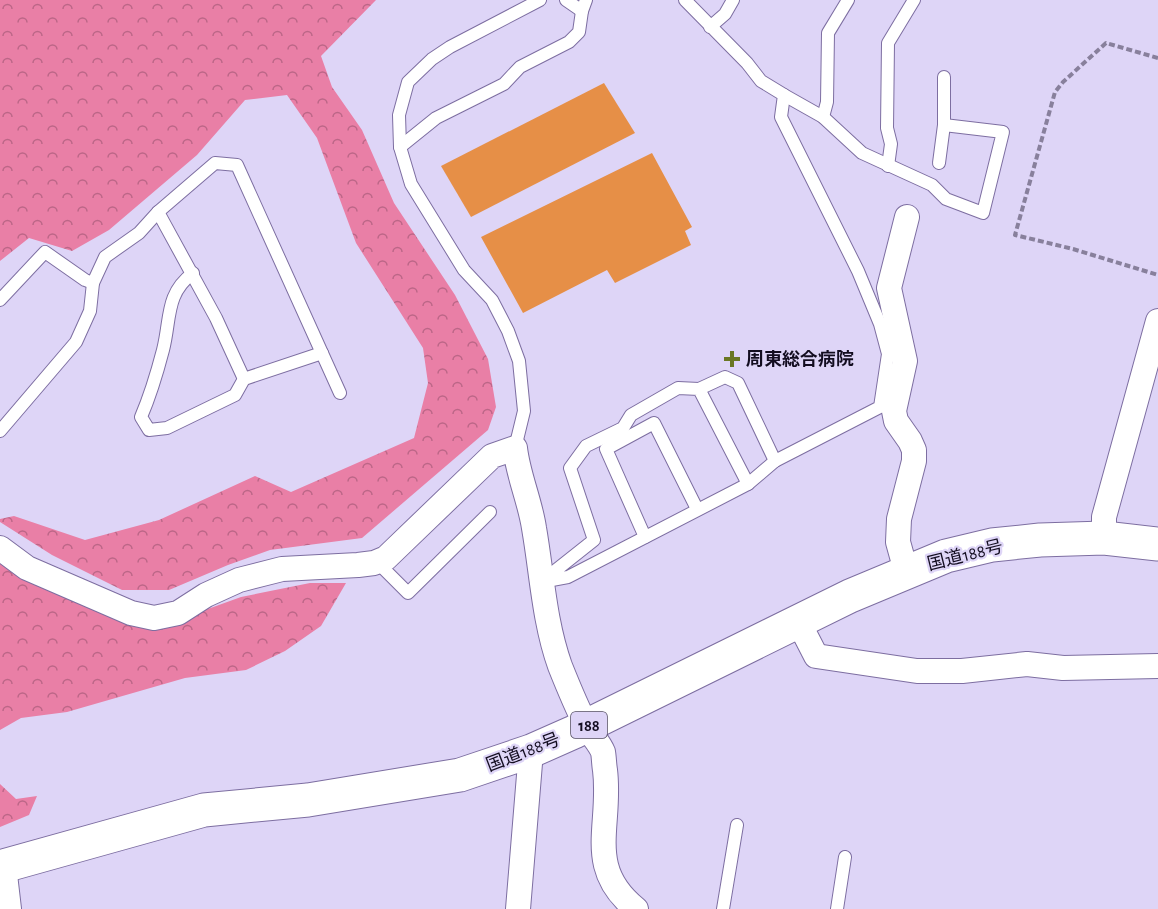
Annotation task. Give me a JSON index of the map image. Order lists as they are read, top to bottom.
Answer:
{
  "streets": {
    "highway": ["国道188号", "188"]
  },
  "places": {
    "health": ["周東総合病院"]
  }
}
